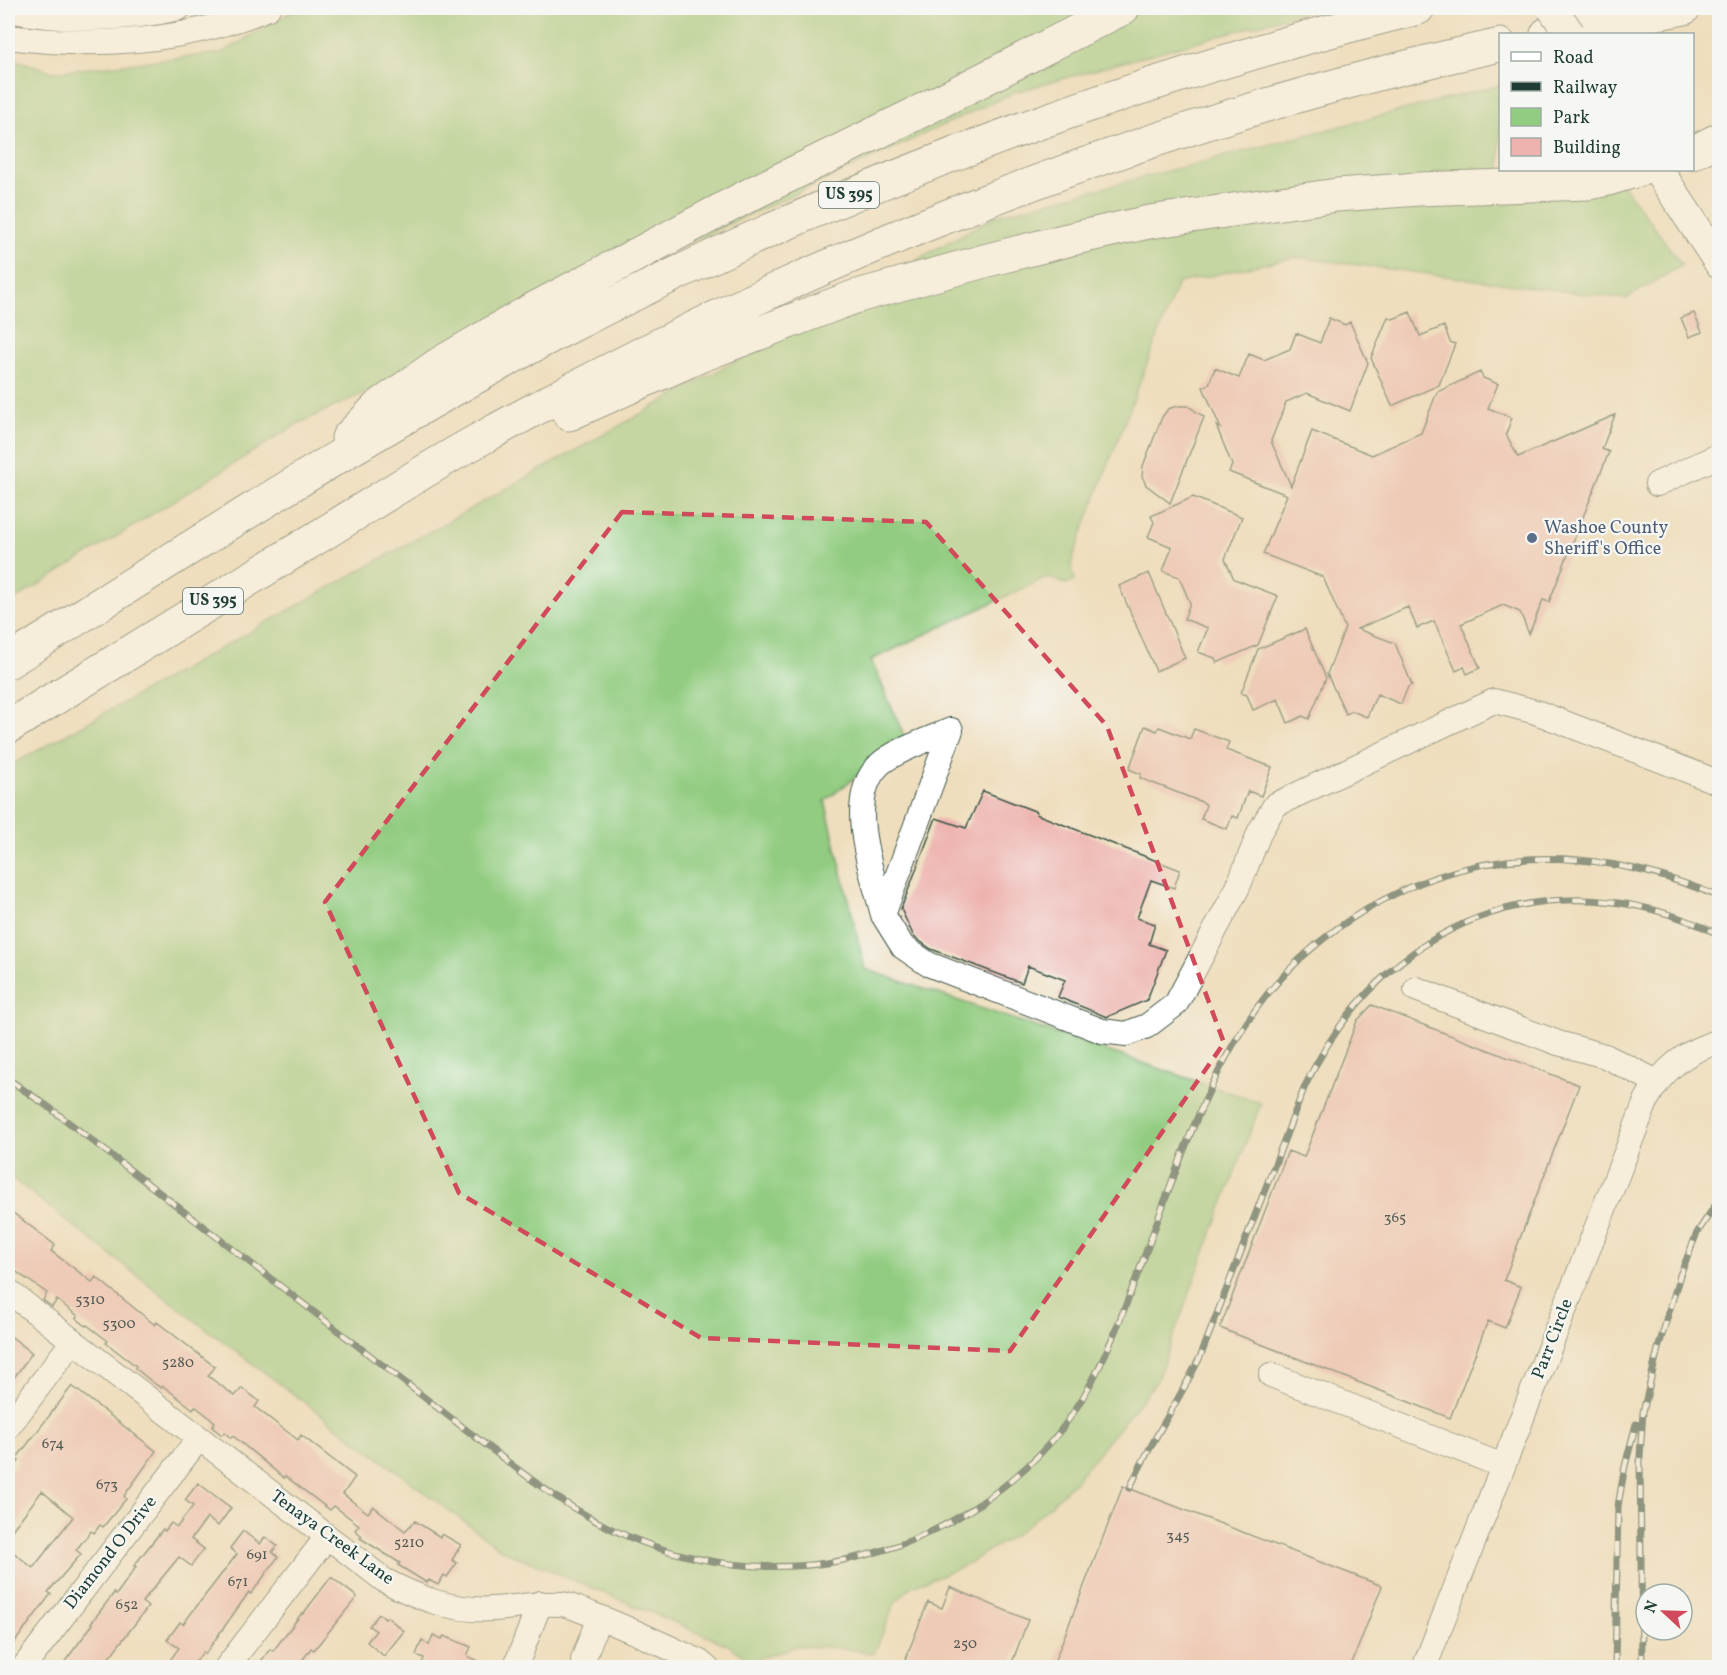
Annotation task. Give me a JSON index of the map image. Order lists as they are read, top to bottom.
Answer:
{
  "streets": {
    "highway": ["US 395"],
    "street": ["Parr Circle", "Tenaya Creek Lane", "Diamond O Drive"]
  },
  "crossings": [
    ["Tenaya Creek Lane", "Diamond O Drive"]
  ],
  "places": ["Washoe County Sheriff's Office"],
  "house_numbers": [
    "365",
    "5310",
    "5300",
    "5280",
    "674",
    "673",
    "345",
    "5210",
    "691",
    "671",
    "652",
    "250"
  ],
  "legend": [
    "Road",
    "Railway",
    "Park",
    "Building"
  ],
  "north": "left"
}
